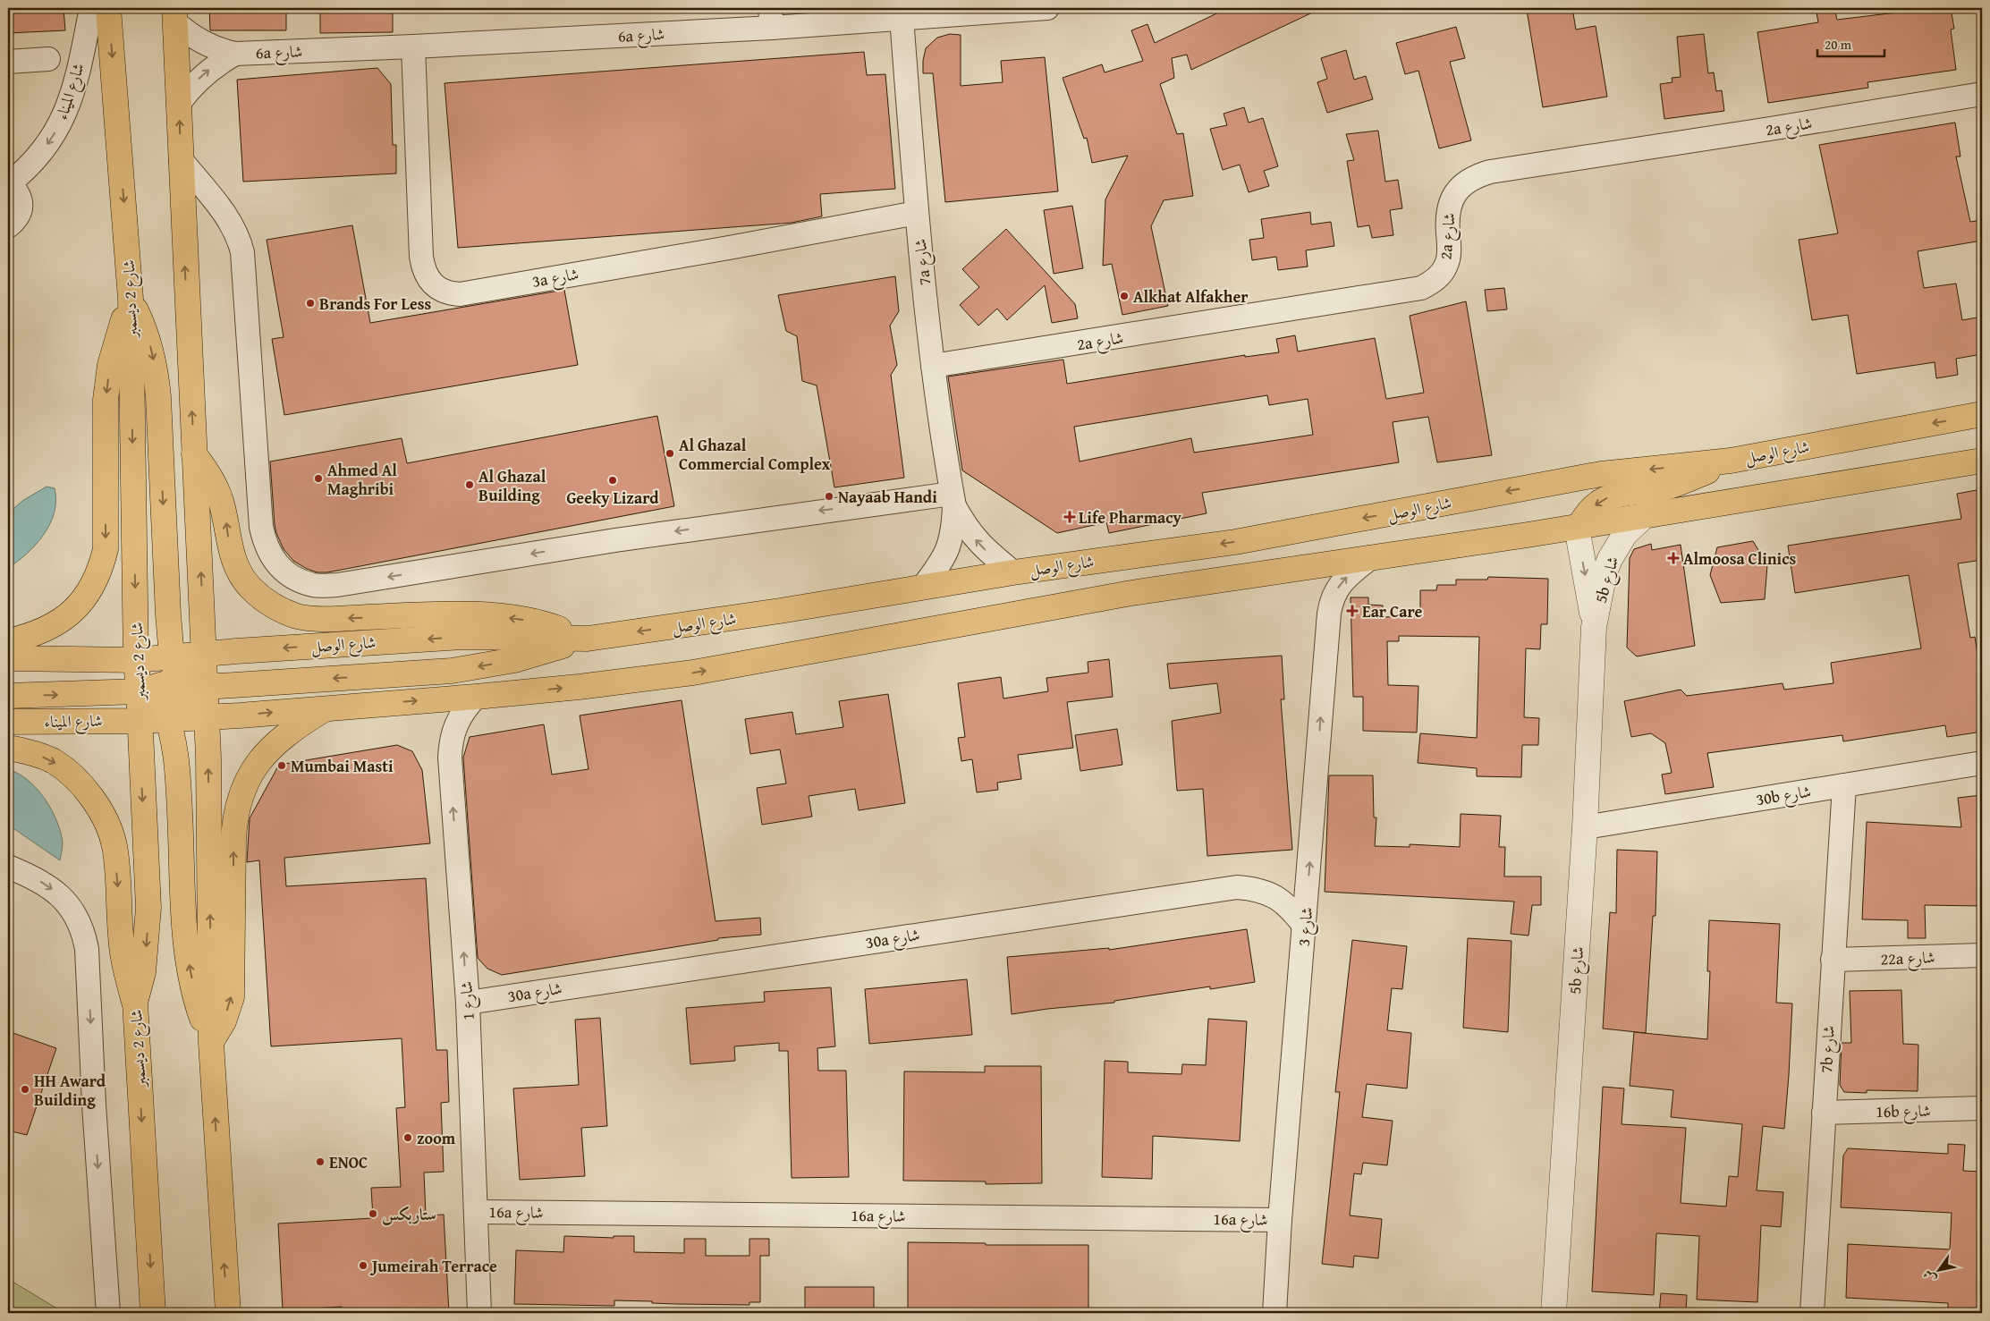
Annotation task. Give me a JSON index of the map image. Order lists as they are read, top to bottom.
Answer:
{
  "streets": {
    "main road": ["شارع الميناء", "شارع 2 ديسمبر", "شارع الوصل"],
    "street": [
      "6a شارع",
      "2a شارع",
      "7a شارع",
      "3a شارع",
      "5b شارع",
      "30b شارع",
      "شارع 3",
      "30a شارع",
      "22a شارع",
      "شارع 1",
      "7b شارع",
      "16b شارع",
      "16a شارع"
    ]
  },
  "crossings": [
    ["6a شارع", "7a شارع"],
    ["6a شارع", "3a شارع"],
    ["شارع الميناء", "شارع 2 ديسمبر"],
    ["2a شارع", "7a شارع"],
    ["7a شارع", "3a شارع"],
    ["7a شارع", "شارع الوصل"],
    ["شارع 2 ديسمبر", "شارع الوصل"],
    ["5b شارع", "30b شارع"],
    ["30b شارع", "7b شارع"],
    ["شارع 3", "30a شارع"],
    ["شارع 3", "16a شارع"],
    ["30a شارع", "شارع 1"],
    ["22a شارع", "7b شارع"],
    ["شارع 1", "16a شارع"],
    ["7b شارع", "16b شارع"]
  ],
  "one_way": ["شارع الميناء", "شارع 3", "شارع 1"],
  "places": {
    "other": [
      "Alkhat Alfakher",
      "Brands For Less",
      "Al Ghazal Commercial Complex",
      "Ahmed Al Maghribi",
      "Geeky Lizard",
      "Al Ghazal Building",
      "Nayaab Handi",
      "Mumbai Masti",
      "HH Award Building",
      "zoom",
      "ENOC",
      "ستاربكس",
      "Jumeirah Terrace"
    ],
    "health": ["Life Pharmacy", "Almoosa Clinics", "Ear Care"]
  },
  "scale_bar": "20 m",
  "north": "bottom left"
}
